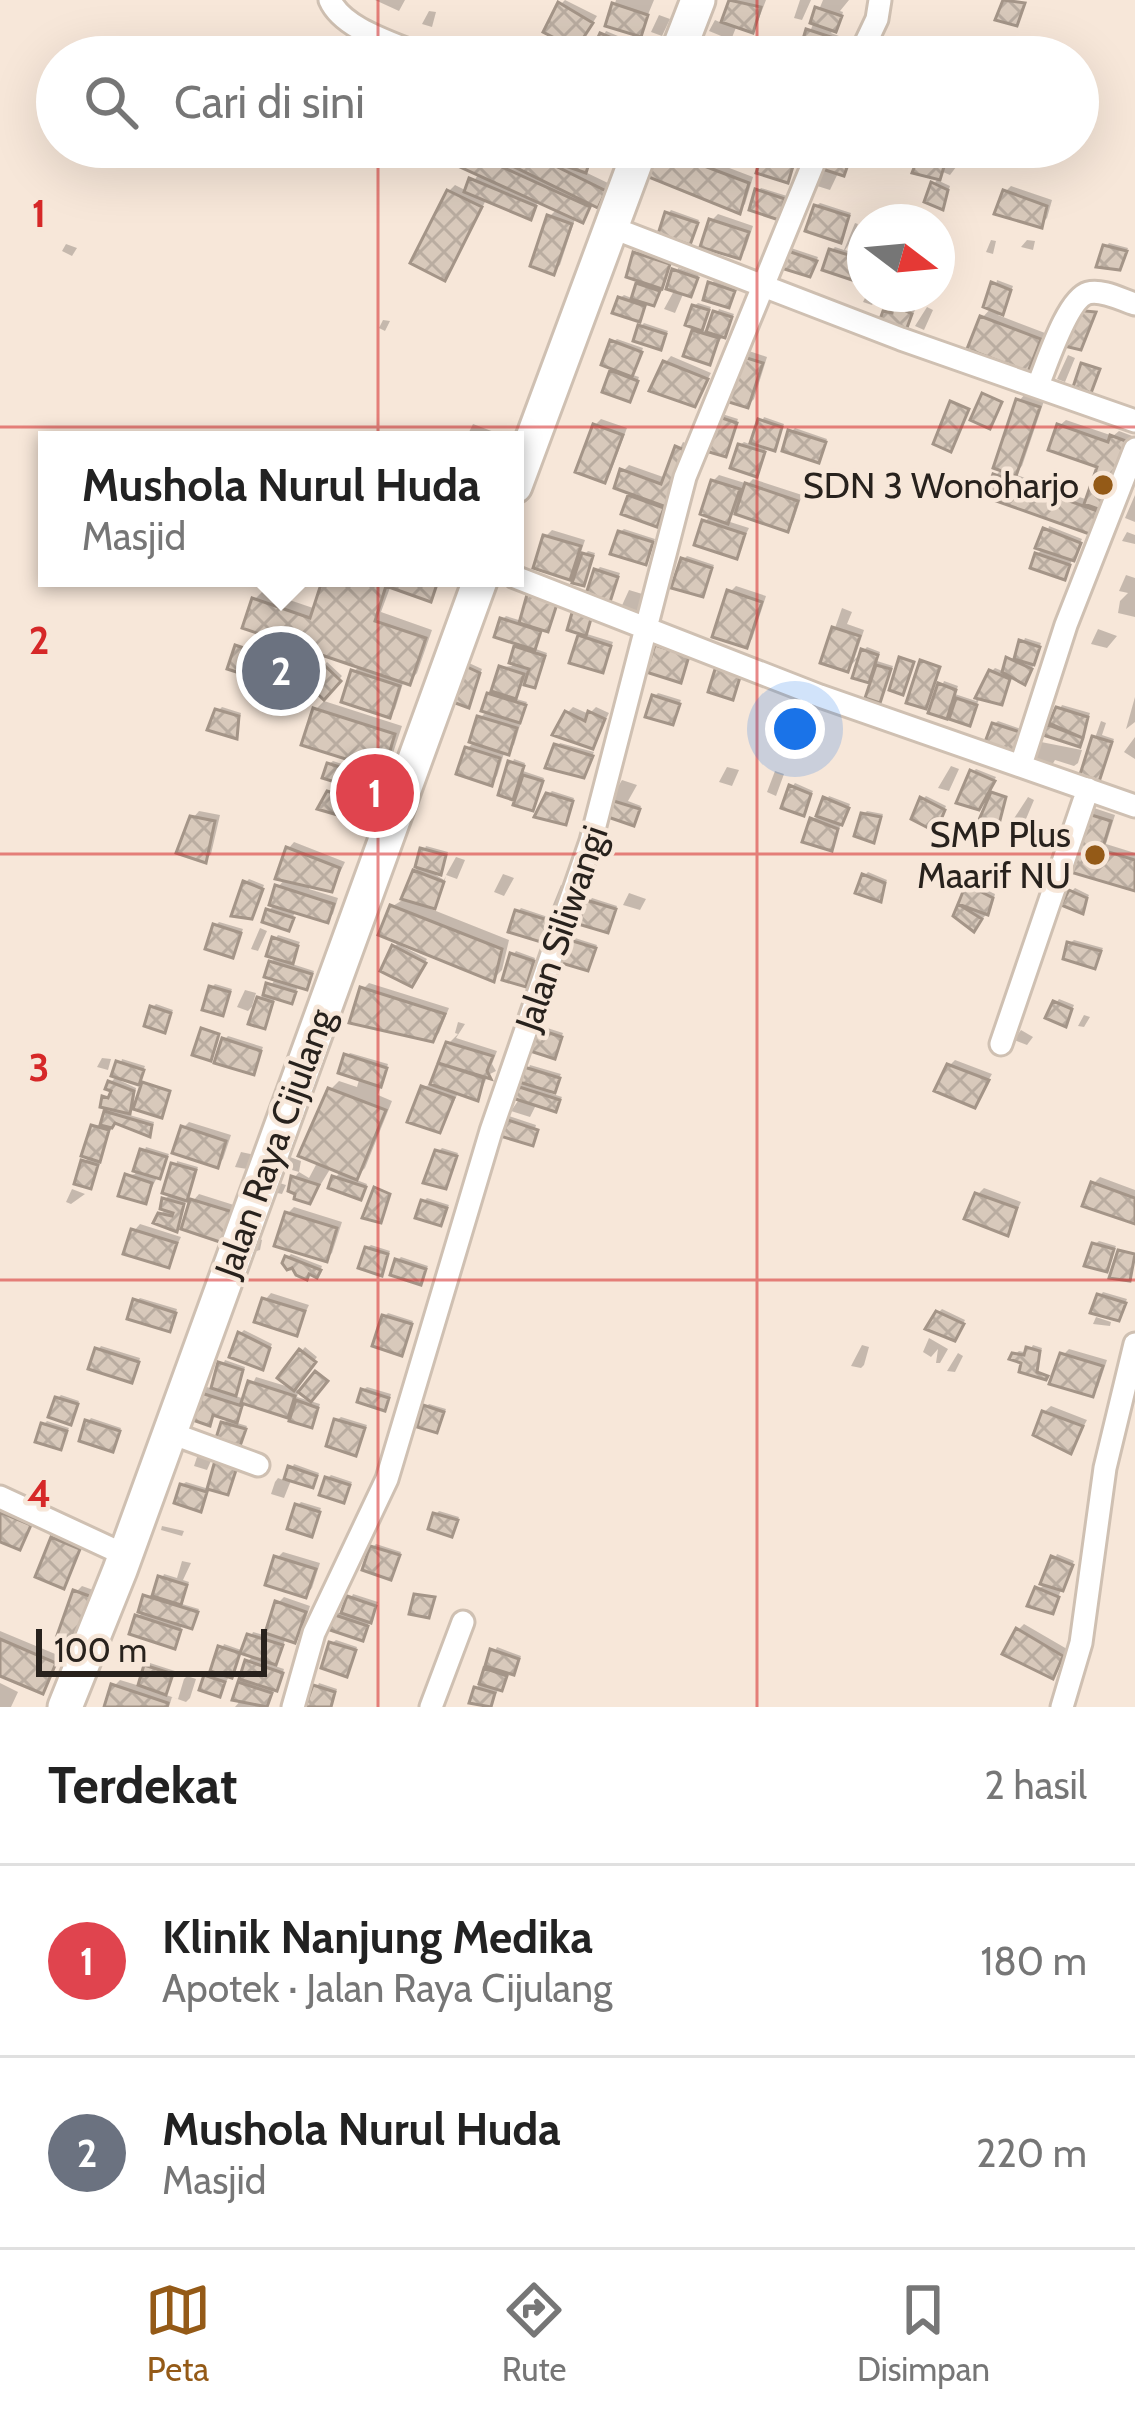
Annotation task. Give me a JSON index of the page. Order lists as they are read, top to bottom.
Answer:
{
  "streets": {
    "highway": ["Jalan Raya Cijulang"],
    "street": ["Jalan Siliwangi"]
  },
  "places": ["SDN 3 Wonoharjo", "SMP Plus Maarif NU"],
  "scale_bar": "100 m",
  "north": "right",
  "page": {
    "search": "Cari di sini",
    "popup": ["Mushola Nurul Huda", "Masjid"],
    "pins": ["2", "1"],
    "scale": "100 m",
    "heading": ["Terdekat", "2 hasil"],
    "list": [
      {
        "mark": "1",
        "name": "Klinik Nanjung Medika",
        "note": "Apotek · Jalan Raya Cijulang",
        "value": "180 m"
      },
      {
        "mark": "2",
        "name": "Mushola Nurul Huda",
        "note": "Masjid",
        "value": "220 m"
      }
    ],
    "nav": ["Peta", "Rute", "Disimpan"]
  },
  "grid": {
    "rows": [
      "1",
      "2",
      "3",
      "4"
    ]
  }
}
